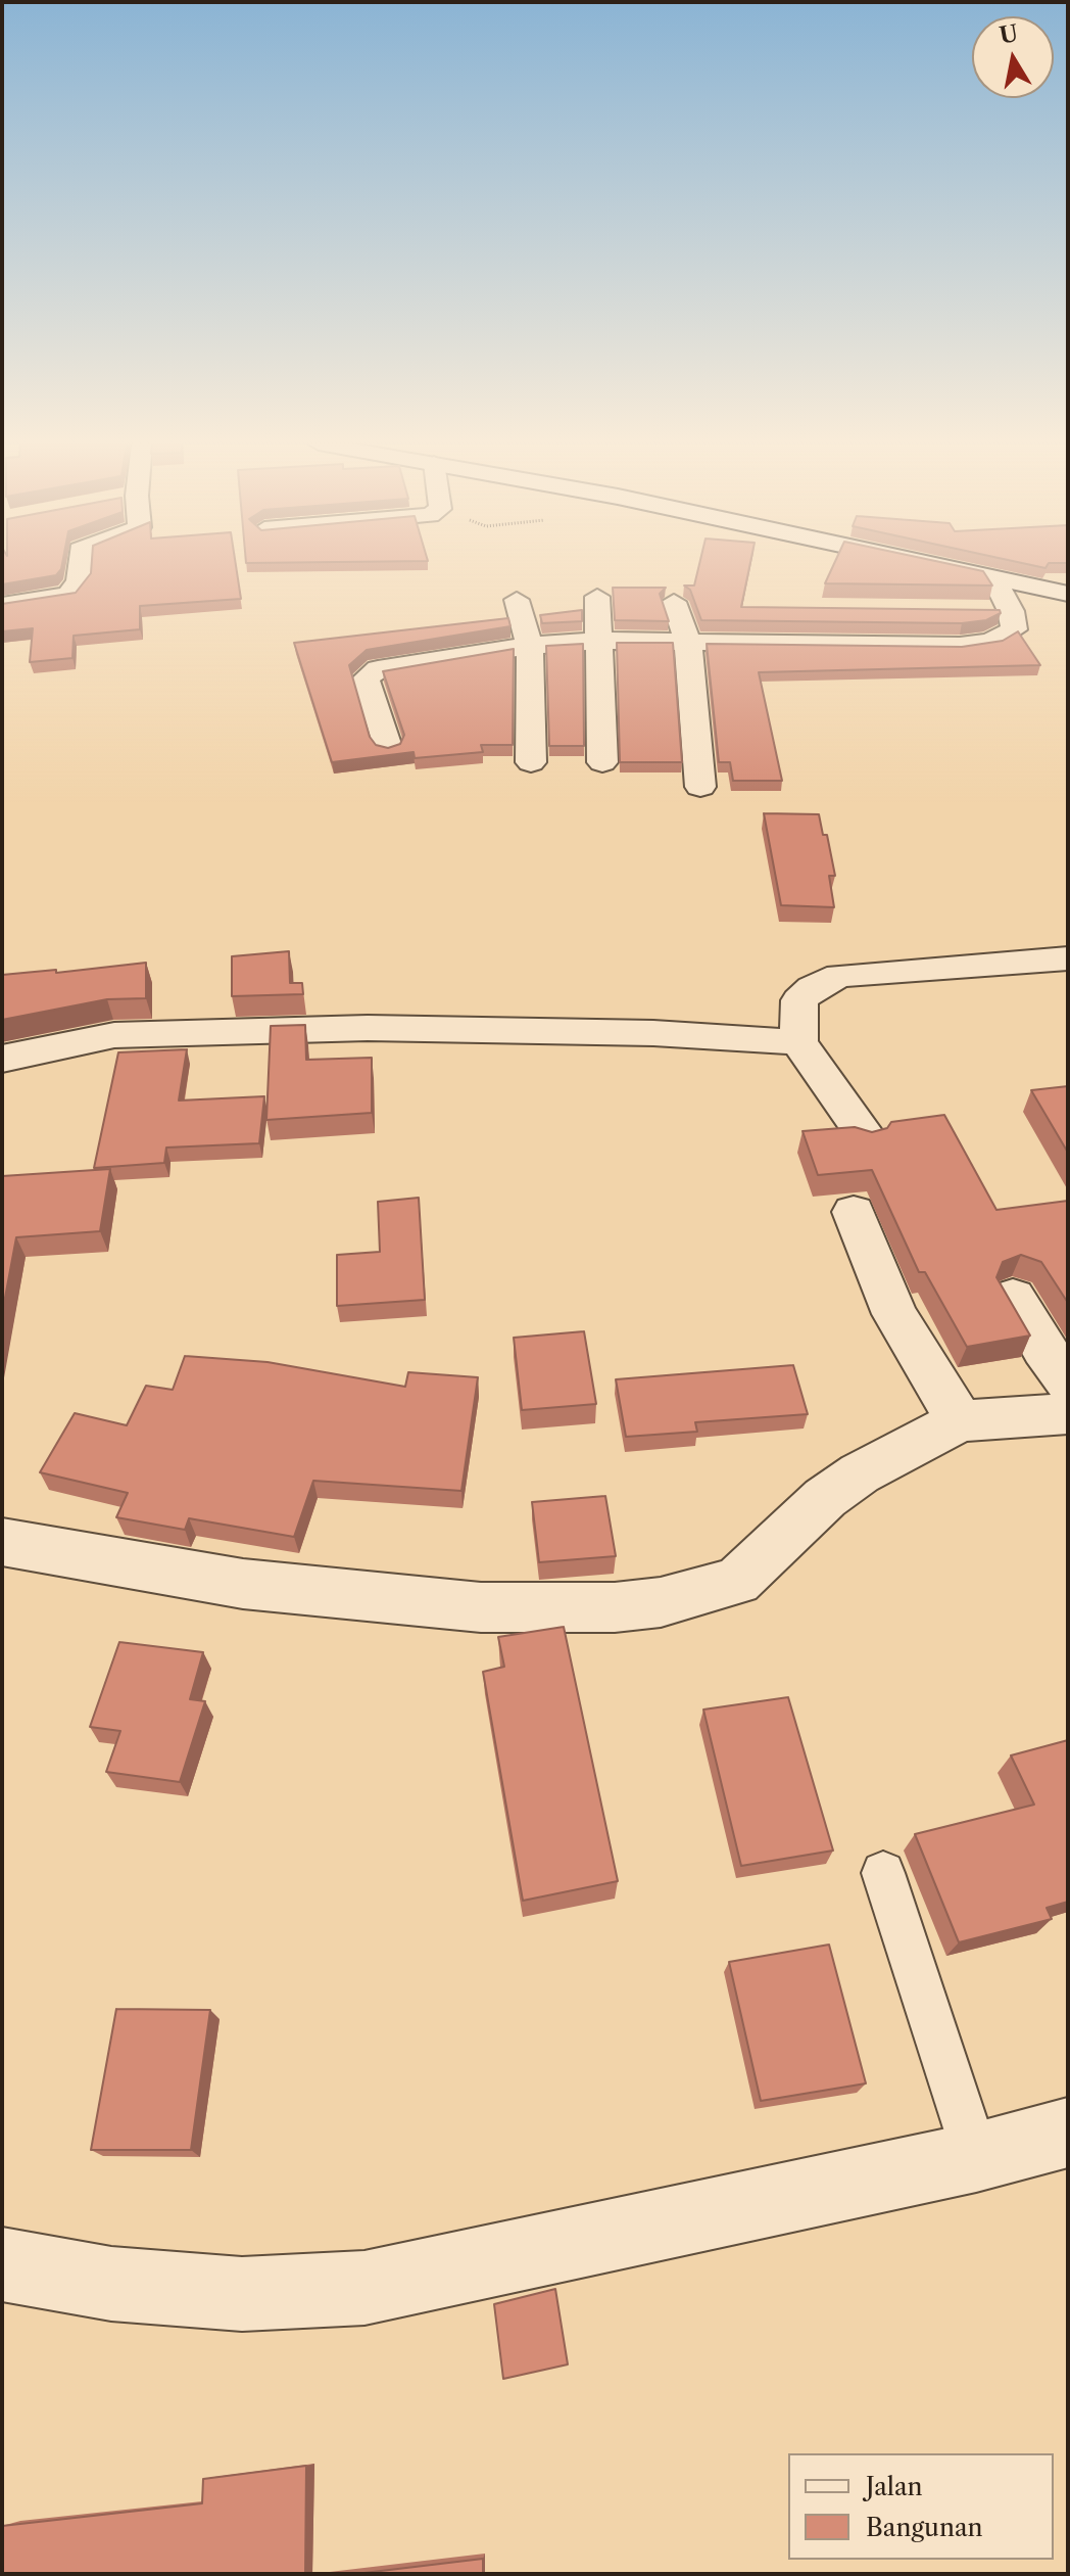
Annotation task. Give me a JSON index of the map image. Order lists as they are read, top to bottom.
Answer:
{
  "legend": ["Jalan", "Bangunan"],
  "north": "top"
}
